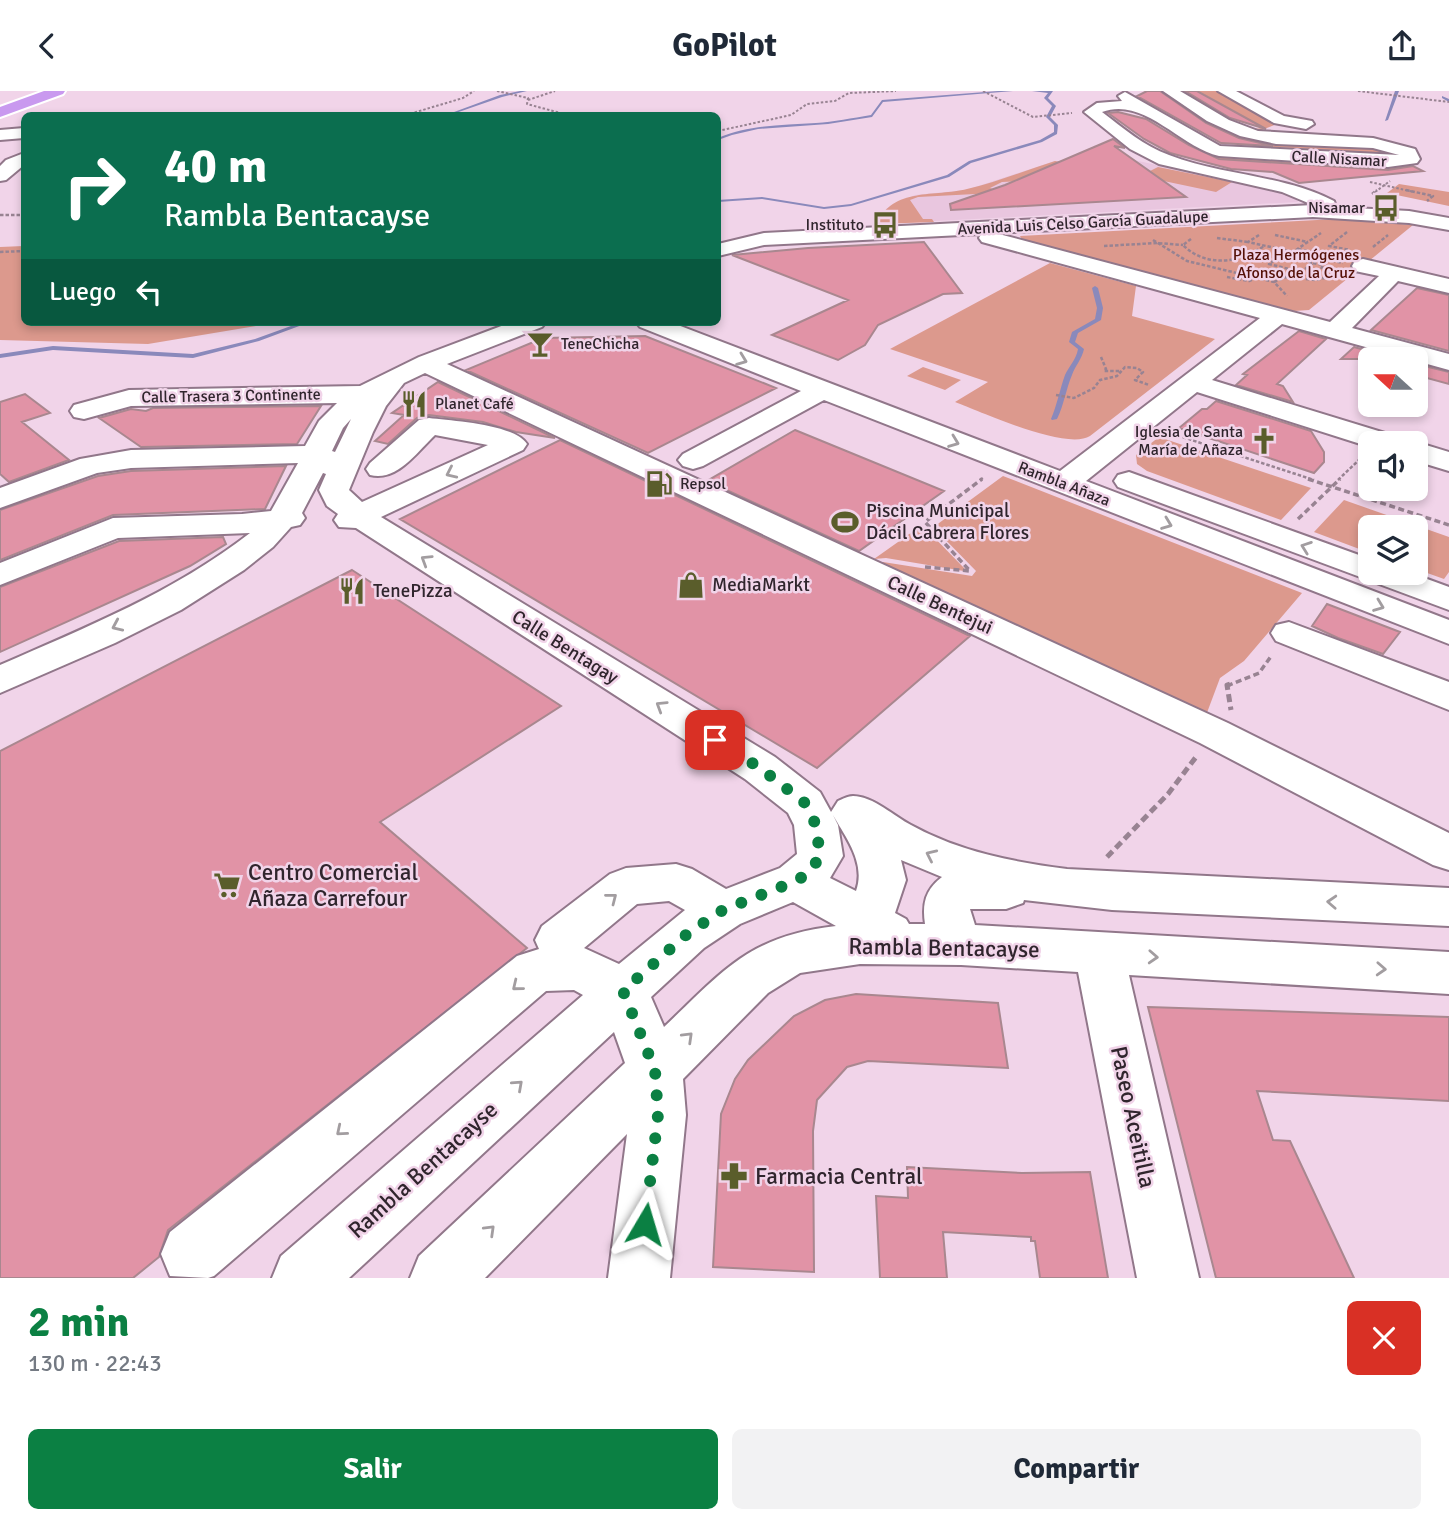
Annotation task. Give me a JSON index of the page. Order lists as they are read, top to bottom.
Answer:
{
  "streets": {
    "street": [
      "Calle Nisamar",
      "Avenida Luis Celso García Guadalupe",
      "Calle Trasera 3 Continente",
      "Rambla Añaza",
      "Calle Bentejui",
      "Calle Bentagay",
      "Rambla Bentacayse",
      "Paseo Aceitilla"
    ]
  },
  "crossings": [
    ["Calle Nisamar", "Avenida Luis Celso García Guadalupe"],
    ["Calle Bentagay", "Rambla Bentacayse"],
    ["Rambla Bentacayse", "Paseo Aceitilla"]
  ],
  "one_way": ["Calle Bentagay"],
  "parks": ["Plaza Hermógenes Afonso de la Cruz"],
  "places": {
    "bus stop": ["Nisamar", "Instituto"],
    "bar": ["TeneChicha"],
    "restaurant": ["Planet Café", "TenePizza"],
    "church": ["Iglesia de Santa María de Añaza"],
    "fuel station": ["Repsol"],
    "sports": ["Piscina Municipal Dácil Cabrera Flores"],
    "shop": ["MediaMarkt"],
    "supermarket": ["Centro Comercial Añaza Carrefour"],
    "pharmacy": ["Farmacia Central"]
  },
  "north": "left",
  "page": {
    "header": "GoPilot",
    "turn": ["40 m", "Rambla Bentacayse"],
    "then": "Luego",
    "heading": ["2 min", "130 m · 22:43"],
    "buttons": ["Salir", "Compartir"]
  }
}
